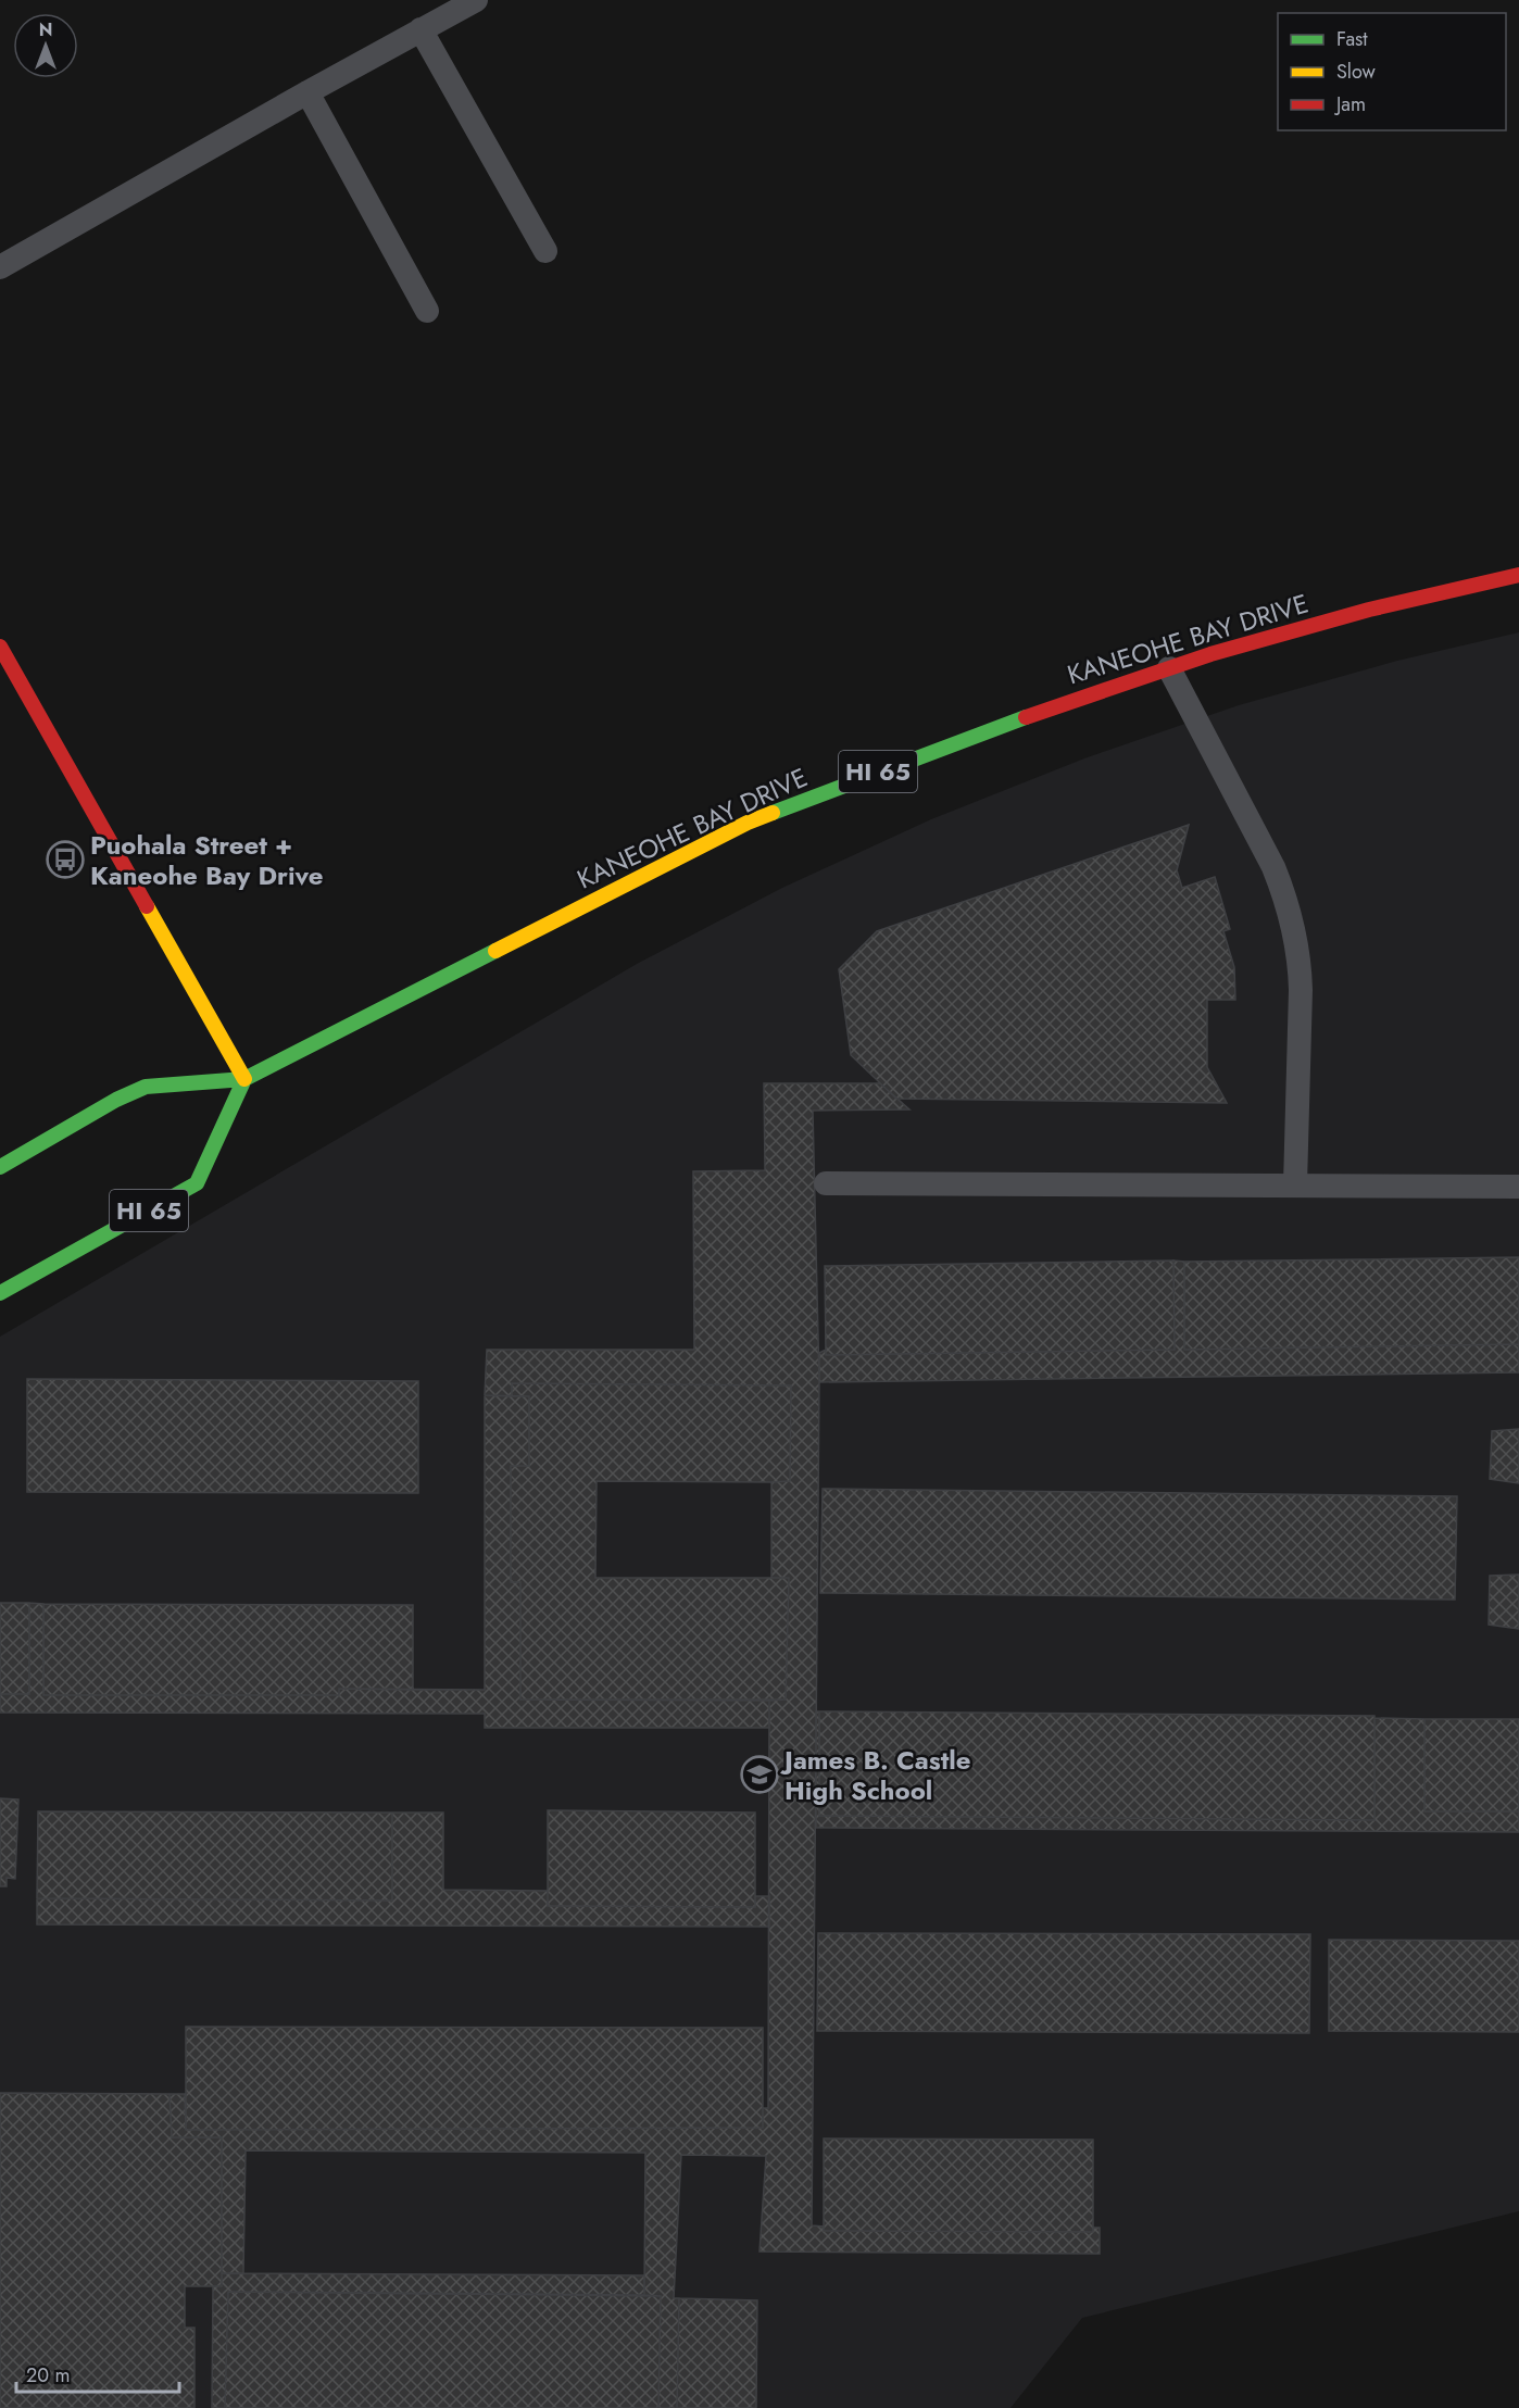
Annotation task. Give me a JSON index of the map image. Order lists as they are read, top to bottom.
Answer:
{
  "streets": {
    "main road": ["KANEOHE BAY DRIVE", "HI 65"]
  },
  "crossings": [
    ["KANEOHE BAY DRIVE", "HI 65"]
  ],
  "places": {
    "bus stop": ["Puohala Street + Kaneohe Bay Drive"],
    "school or university": ["James B. Castle High School"]
  },
  "legend": ["Fast", "Slow", "Jam"],
  "scale_bar": "20 m",
  "north": "top"
}
